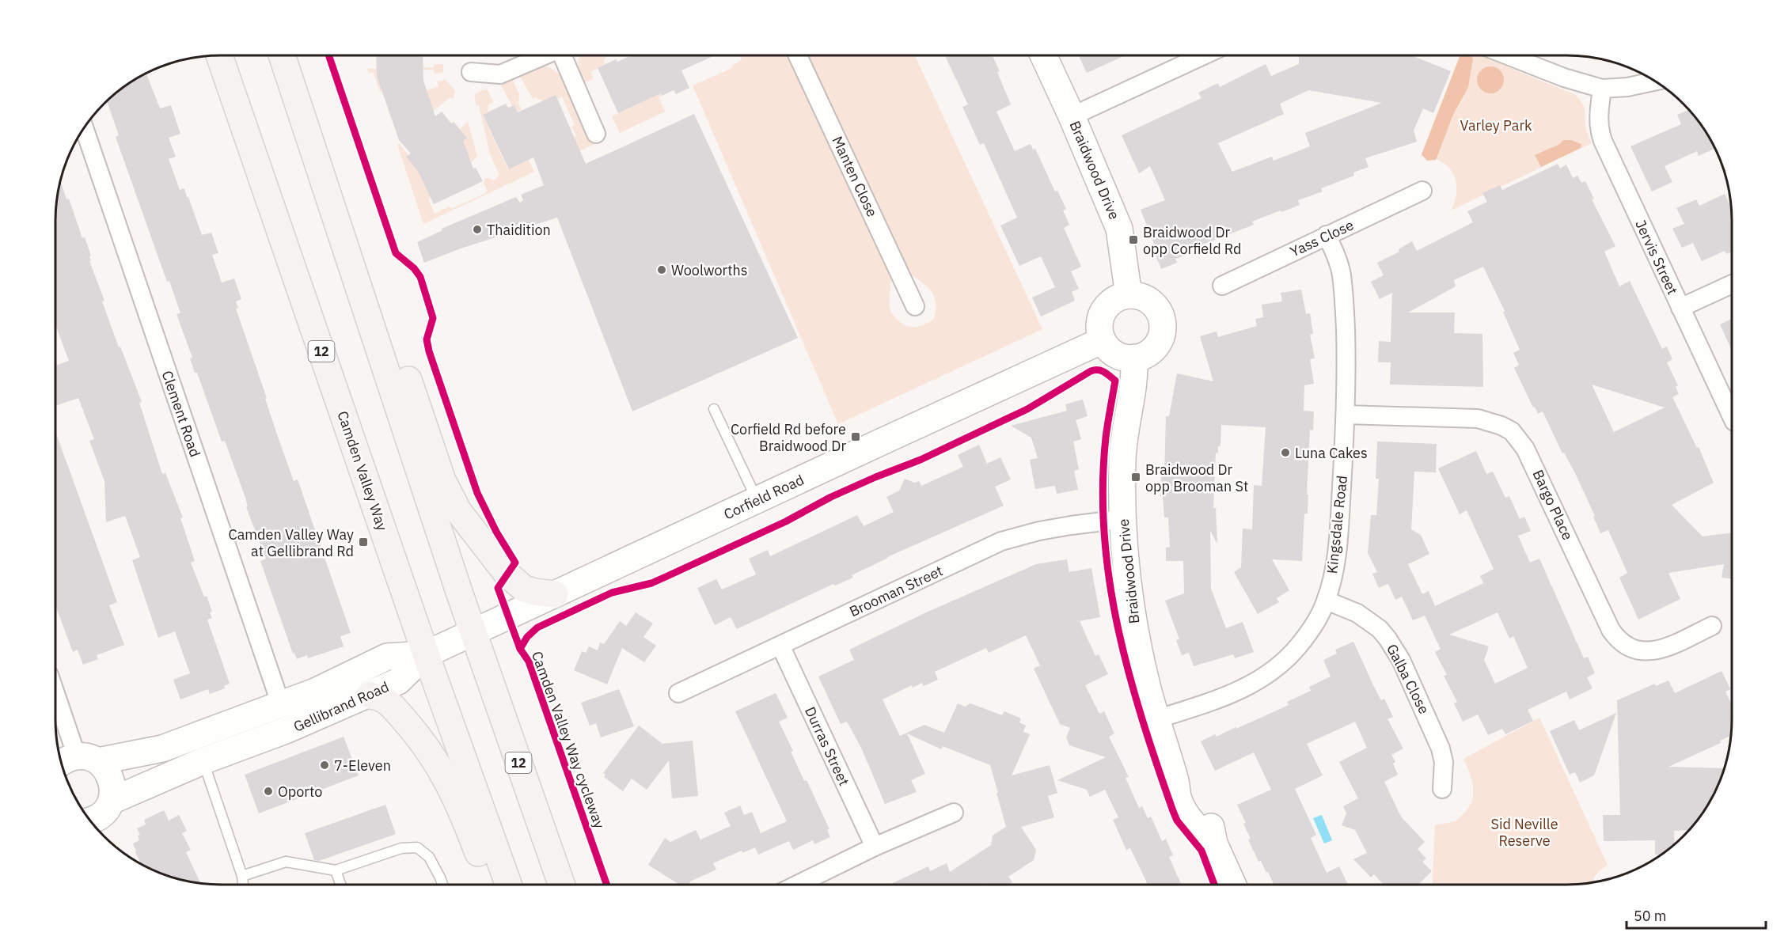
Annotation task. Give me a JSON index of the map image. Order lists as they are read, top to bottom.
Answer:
{
  "streets": {
    "main road": ["12", "Camden Valley Way"],
    "street": [
      "Braidwood Drive",
      "Manten Close",
      "Yass Close",
      "Jervis Street",
      "Clement Road",
      "Corfield Road",
      "Bargo Place",
      "Kingsdale Road",
      "Brooman Street",
      "Galba Close",
      "Gellibrand Road",
      "Durras Street"
    ],
    "cycle path": ["Camden Valley Way cycleway"]
  },
  "crossings": [
    ["Braidwood Drive", "Corfield Road"],
    ["Braidwood Drive", "Kingsdale Road"],
    ["Braidwood Drive", "Brooman Street"],
    ["Yass Close", "Kingsdale Road"],
    ["12", "Corfield Road"],
    ["Clement Road", "Gellibrand Road"],
    ["Camden Valley Way", "Corfield Road"],
    ["Camden Valley Way", "Gellibrand Road"],
    ["Corfield Road", "Gellibrand Road"],
    ["Bargo Place", "Kingsdale Road"],
    ["Kingsdale Road", "Galba Close"],
    ["Brooman Street", "Durras Street"]
  ],
  "parks": ["Varley Park", "Sid Neville Reserve"],
  "places": {
    "other": [
      "Thaidition",
      "Woolworths",
      "Luna Cakes",
      "7-Eleven",
      "Oporto"
    ],
    "transit": [
      "Braidwood Dr opp Corfield Rd",
      "Corfield Rd before Braidwood Dr",
      "Braidwood Dr opp Brooman St",
      "Camden Valley Way at Gellibrand Rd"
    ]
  },
  "scale_bar": "50 m"
}
